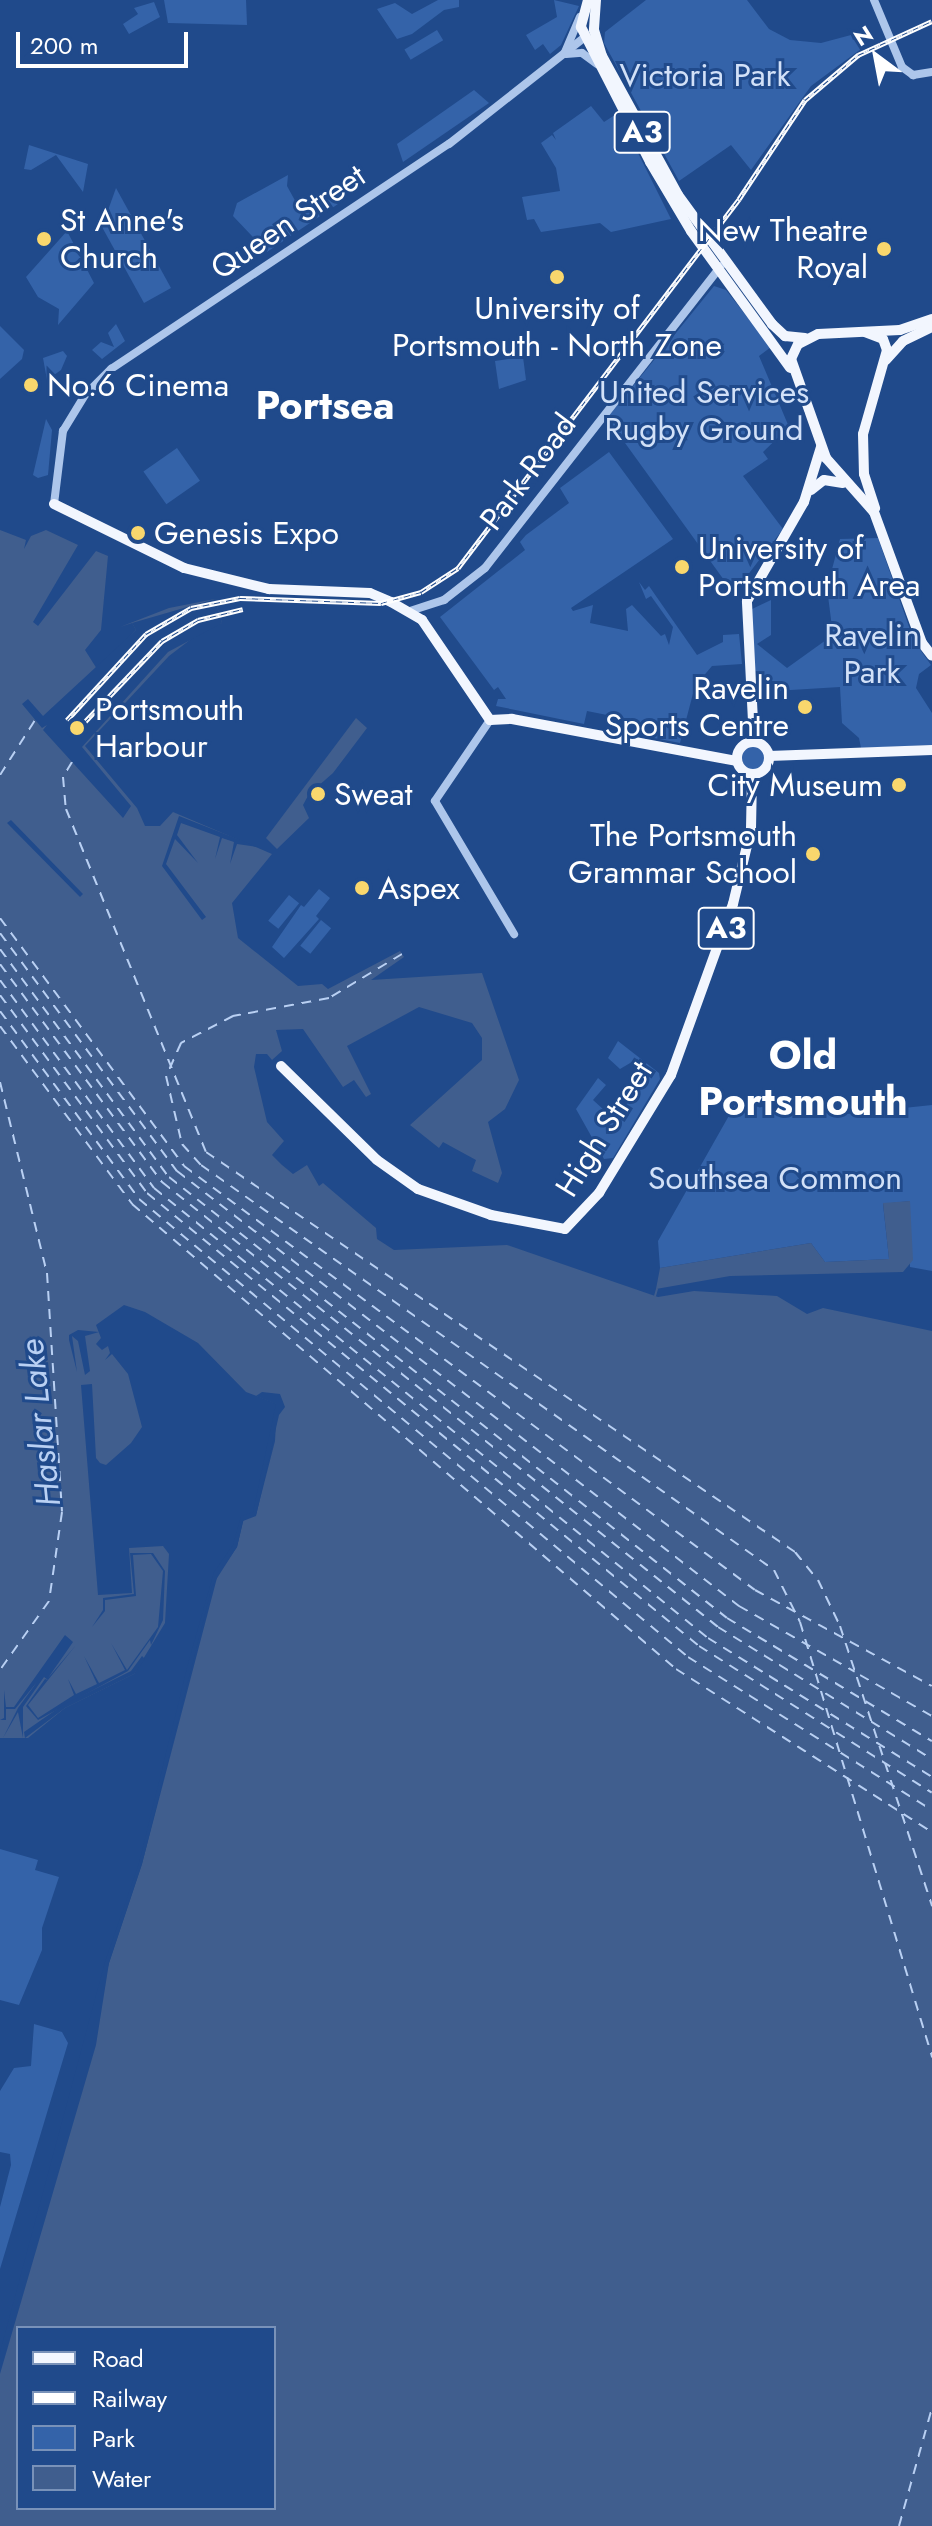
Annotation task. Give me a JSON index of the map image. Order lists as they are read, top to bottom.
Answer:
{
  "streets": {
    "main road": ["A3", "High Street"],
    "street": ["Queen Street", "Park Road"]
  },
  "crossings": [
    ["A3", "Queen Street"],
    ["A3", "Park Road"]
  ],
  "districts": ["Portsea", "Old Portsmouth"],
  "water": ["Haslar Lake"],
  "parks": [
    "Victoria Park",
    "United Services Rugby Ground",
    "Ravelin Park",
    "Southsea Common"
  ],
  "places": [
    "St Anne's Church",
    "New Theatre Royal",
    "University of Portsmouth - North Zone",
    "No.6 Cinema",
    "Genesis Expo",
    "University of Portsmouth Area",
    "Ravelin Sports Centre",
    "Portsmouth Harbour",
    "City Museum",
    "Sweat",
    "The Portsmouth Grammar School",
    "Aspex"
  ],
  "legend": [
    "Road",
    "Railway",
    "Park",
    "Water"
  ],
  "scale_bar": "200 m",
  "north": "top left"
}
